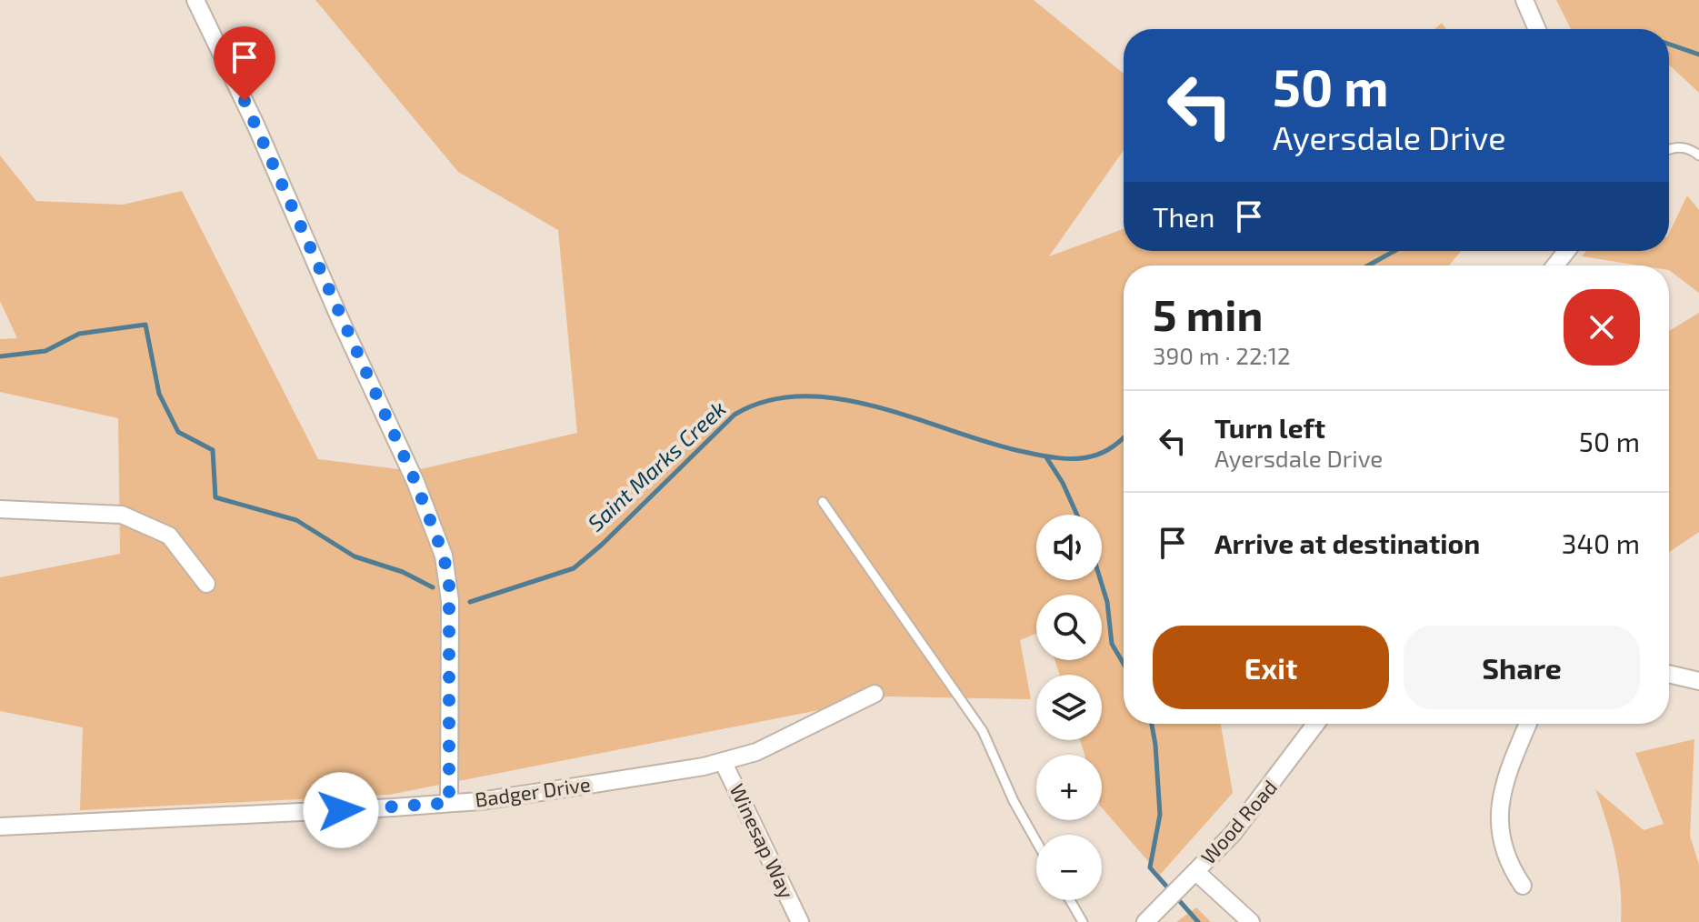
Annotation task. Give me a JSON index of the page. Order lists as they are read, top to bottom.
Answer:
{
  "streets": {
    "street": ["Badger Drive", "Wood Road", "Winesap Way"]
  },
  "crossings": [
    ["Badger Drive", "Winesap Way"]
  ],
  "water": ["Saint Marks Creek"],
  "page": {
    "turn": ["50 m", "Ayersdale Drive"],
    "then": "Then",
    "heading": ["5 min", "390 m · 22:12"],
    "list": [
      {
        "name": "Turn left",
        "note": "Ayersdale Drive",
        "value": "50 m"
      },
      {
        "name": "Arrive at destination",
        "value": "340 m"
      }
    ],
    "map_buttons": ["+", "−"],
    "buttons": ["Exit", "Share"]
  }
}
